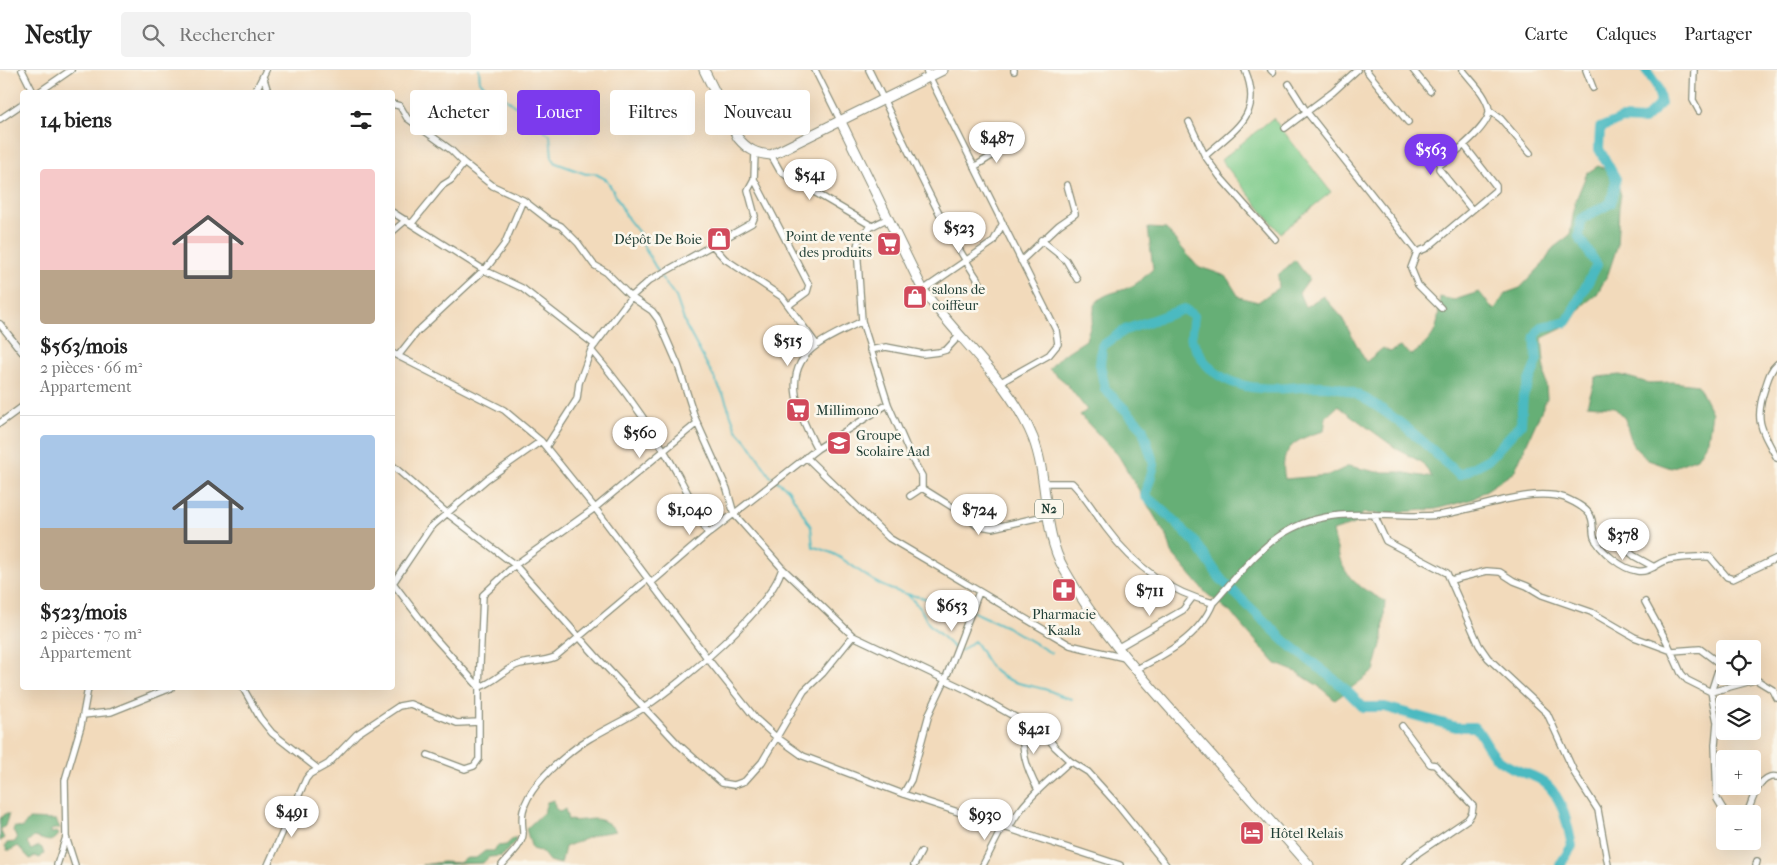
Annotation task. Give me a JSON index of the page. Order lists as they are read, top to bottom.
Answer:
{
  "streets": {
    "highway": ["N2"]
  },
  "places": {
    "shop": ["Dépôt De Boie", "salons de coiffeur"],
    "supermarket": ["Point de vente des produits", "Millimono"],
    "school or university": ["Groupe Scolaire Aad"],
    "pharmacy": ["Pharmacie Kaala"],
    "hotel": ["Hôtel Relais"]
  },
  "page": {
    "header": "Nestly",
    "search": "Rechercher",
    "nav": ["Carte", "Calques", "Partager"],
    "chip": [
      "Acheter",
      "Louer",
      "Filtres",
      "Nouveau"
    ],
    "heading": "14 biens",
    "price": [
      "$487",
      "$563",
      "$541",
      "$523",
      "$515",
      "$560",
      "$1,040",
      "$724",
      "$378",
      "$711",
      "$653",
      "$421",
      "$491",
      "$930"
    ],
    "list": [
      {
        "name": "$563/mois",
        "note": "2 pièces · 66 m² · Appartement"
      },
      {
        "name": "$523/mois",
        "note": "2 pièces · 70 m² · Appartement"
      }
    ],
    "map_buttons": ["+", "−"]
  }
}
